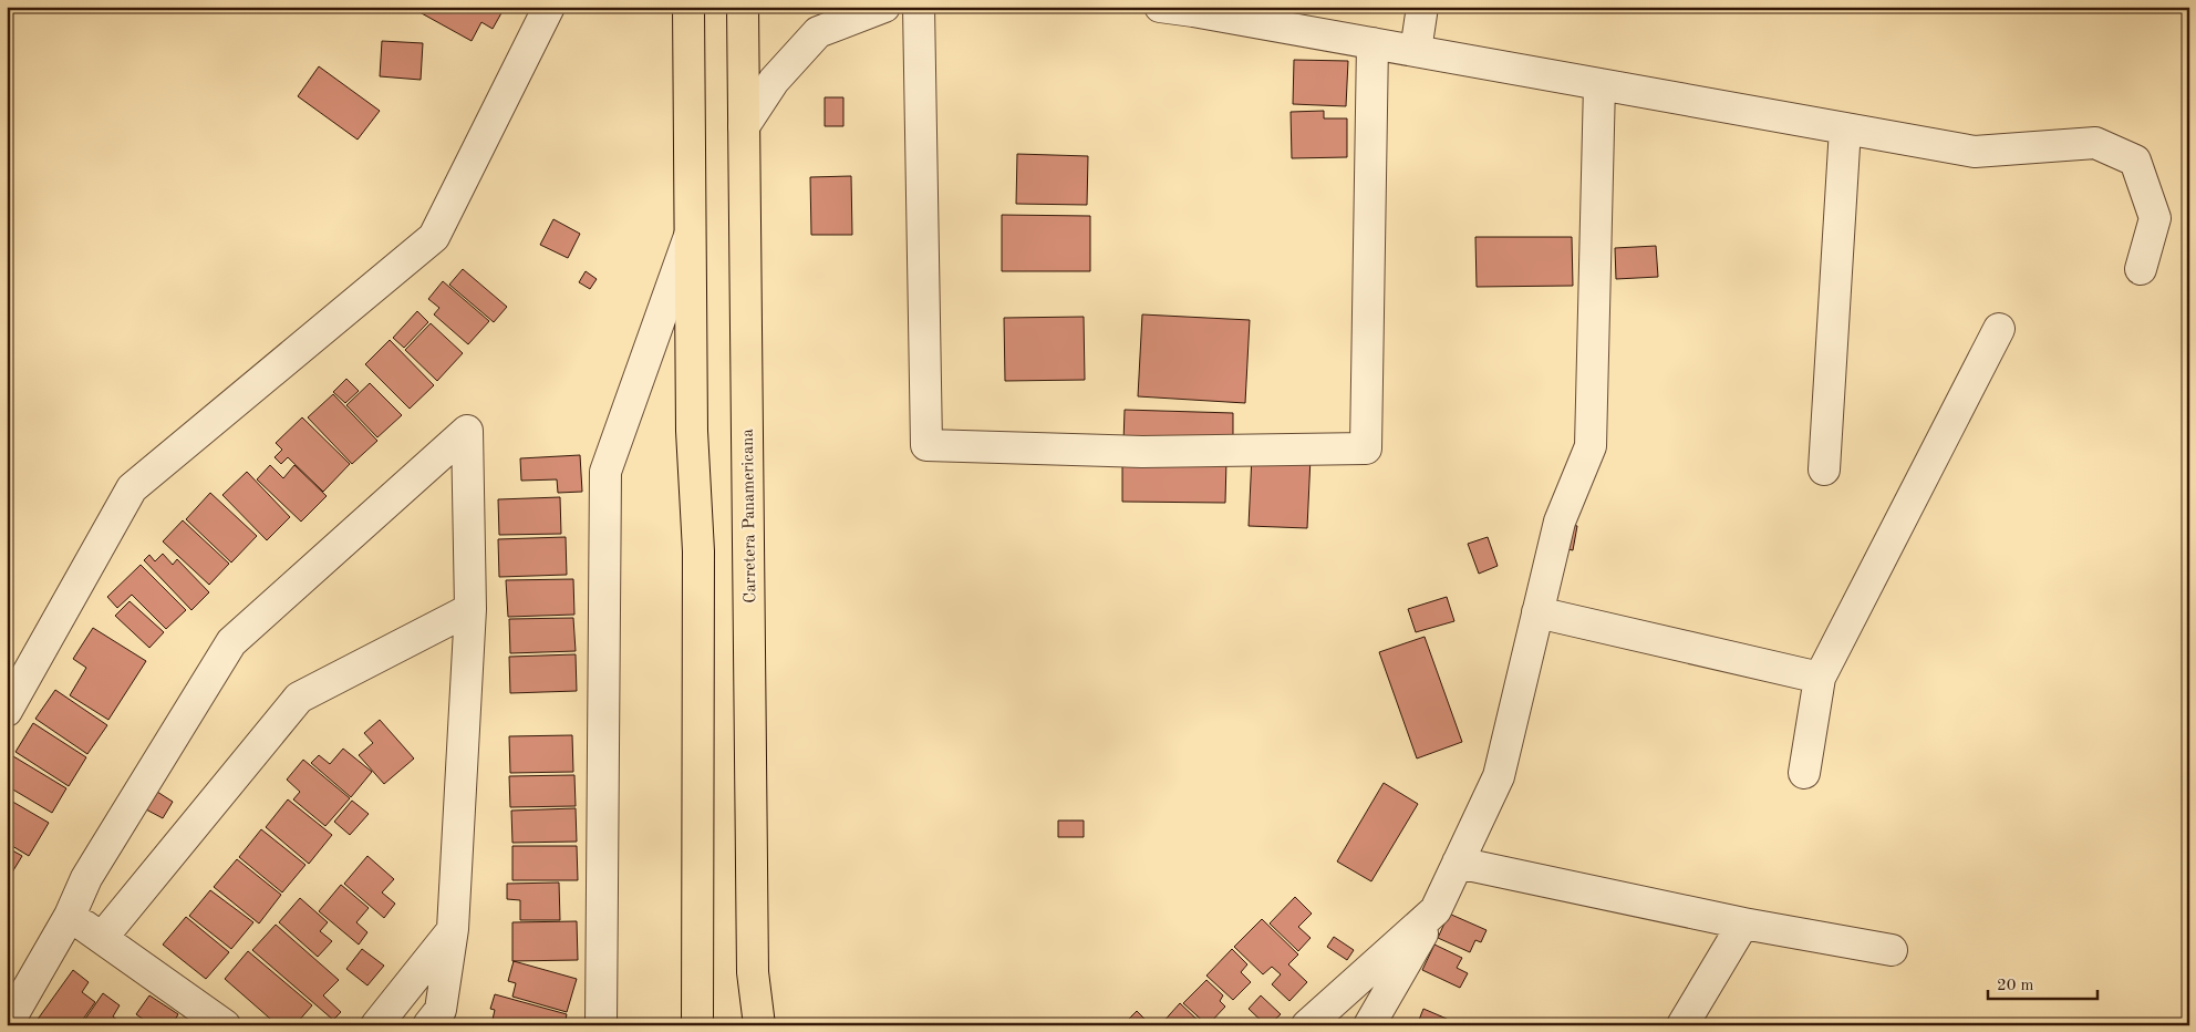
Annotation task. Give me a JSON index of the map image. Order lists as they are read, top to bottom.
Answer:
{
  "streets": {
    "highway": ["Carretera Panamericana"]
  },
  "scale_bar": "20 m"
}
